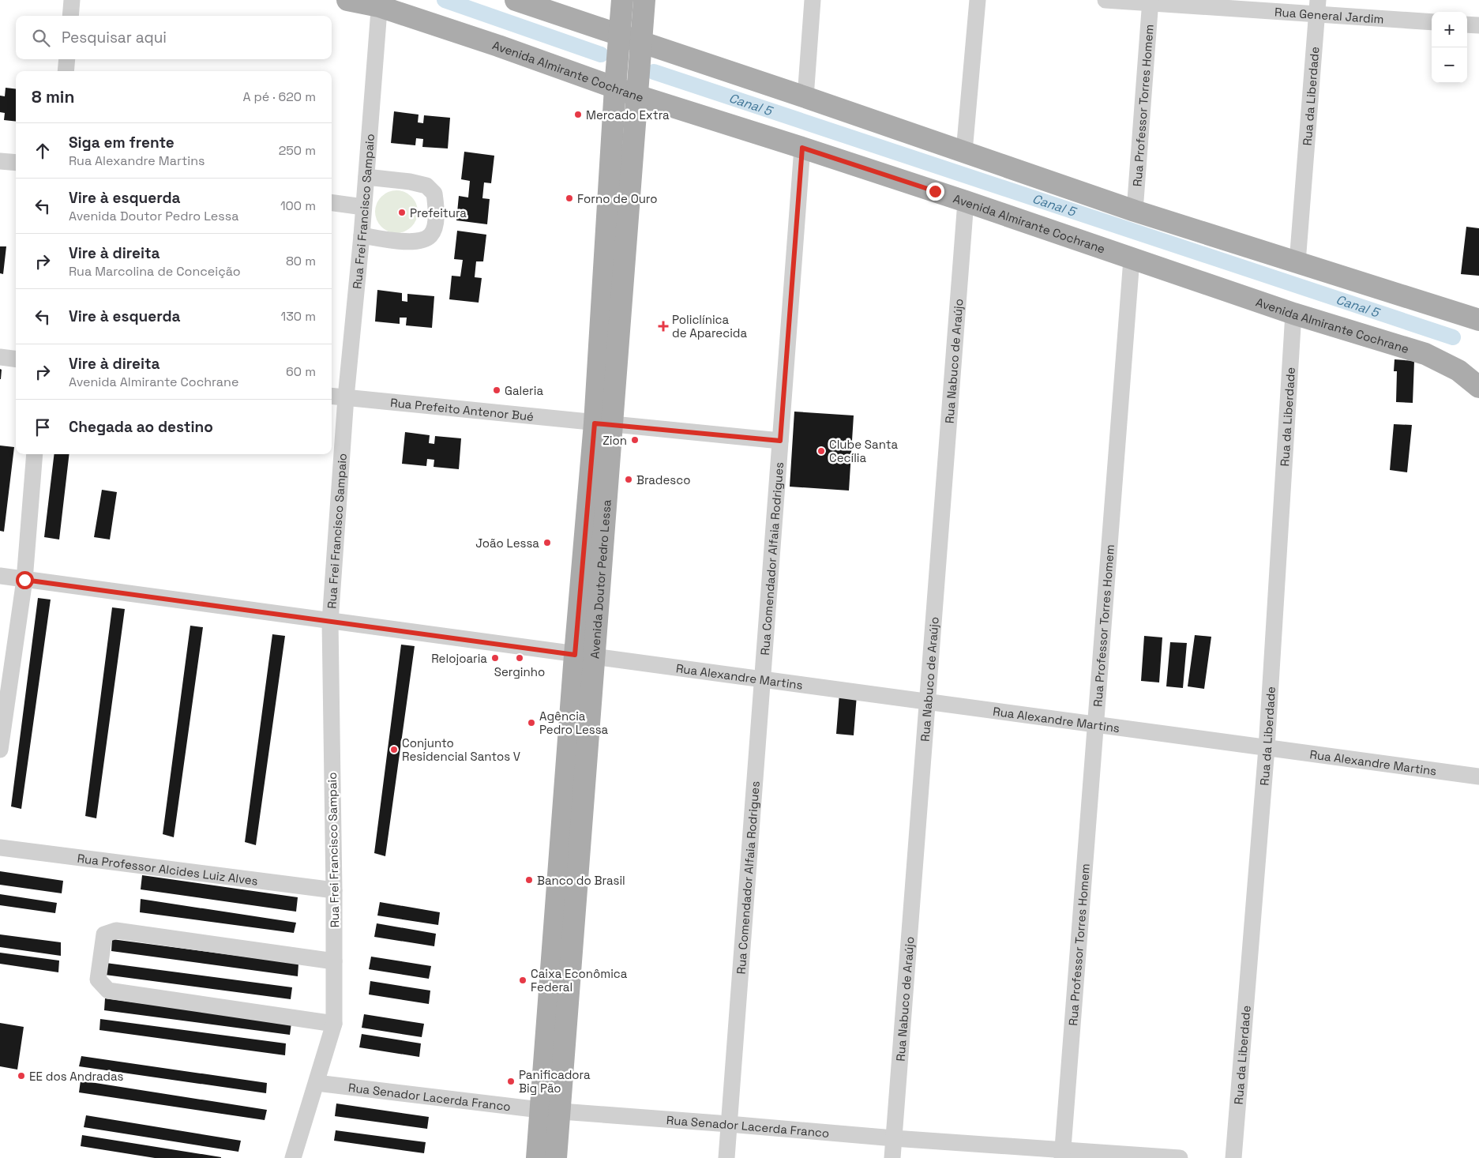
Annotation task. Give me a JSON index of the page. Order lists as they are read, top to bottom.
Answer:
{
  "streets": {
    "main road": ["Avenida Almirante Cochrane", "Avenida Doutor Pedro Lessa"],
    "street": [
      "Rua General Jardim",
      "Rua da Liberdade",
      "Rua Professor Torres Homem",
      "Rua Frei Francisco Sampaio",
      "Rua Nabuco de Araújo",
      "Rua Prefeito Antenor Bué",
      "Rua Comendador Alfaia Rodrigues",
      "Rua Alexandre Martins",
      "Rua Professor Alcides Luiz Alves",
      "Rua Senador Lacerda Franco"
    ]
  },
  "crossings": [
    ["Rua General Jardim", "Rua da Liberdade"],
    ["Rua General Jardim", "Rua Professor Torres Homem"],
    ["Avenida Almirante Cochrane", "Rua da Liberdade"],
    ["Avenida Almirante Cochrane", "Rua Professor Torres Homem"],
    ["Avenida Almirante Cochrane", "Rua Frei Francisco Sampaio"],
    ["Avenida Almirante Cochrane", "Rua Nabuco de Araújo"],
    ["Avenida Almirante Cochrane", "Rua Comendador Alfaia Rodrigues"],
    ["Avenida Almirante Cochrane", "Avenida Doutor Pedro Lessa"],
    ["Rua da Liberdade", "Rua Alexandre Martins"],
    ["Rua Professor Torres Homem", "Rua Alexandre Martins"],
    ["Rua Professor Torres Homem", "Rua Senador Lacerda Franco"],
    ["Rua Frei Francisco Sampaio", "Rua Prefeito Antenor Bué"],
    ["Rua Frei Francisco Sampaio", "Rua Alexandre Martins"],
    ["Rua Frei Francisco Sampaio", "Rua Professor Alcides Luiz Alves"],
    ["Rua Frei Francisco Sampaio", "Rua Senador Lacerda Franco"],
    ["Rua Nabuco de Araújo", "Rua Alexandre Martins"],
    ["Rua Nabuco de Araújo", "Rua Senador Lacerda Franco"],
    ["Rua Prefeito Antenor Bué", "Rua Comendador Alfaia Rodrigues"],
    ["Rua Prefeito Antenor Bué", "Avenida Doutor Pedro Lessa"],
    ["Rua Comendador Alfaia Rodrigues", "Rua Alexandre Martins"],
    ["Rua Comendador Alfaia Rodrigues", "Rua Senador Lacerda Franco"],
    ["Avenida Doutor Pedro Lessa", "Rua Alexandre Martins"],
    ["Avenida Doutor Pedro Lessa", "Rua Senador Lacerda Franco"]
  ],
  "water": ["Canal 5"],
  "places": {
    "other": [
      "Mercado Extra",
      "Forno de Ouro",
      "Prefeitura",
      "Galeria",
      "Zion",
      "Clube Santa Cecília",
      "Bradesco",
      "João Lessa",
      "Relojoaria",
      "Serginho",
      "Agência Pedro Lessa",
      "Conjunto Residencial Santos V",
      "Banco do Brasil",
      "Caixa Econômica Federal",
      "EE dos Andradas",
      "Panificadora Big Pão"
    ],
    "health": ["Policlínica de Aparecida"]
  },
  "page": {
    "map_buttons": ["+", "−"],
    "search": "Pesquisar aqui",
    "heading": ["8 min", "A pé · 620 m"],
    "list": [
      ["Siga em frente", "Rua Alexandre Martins", "250 m"],
      ["Vire à esquerda", "Avenida Doutor Pedro Lessa", "100 m"],
      ["Vire à direita", "Rua Marcolina de Conceição", "80 m"],
      ["Vire à esquerda", "130 m"],
      ["Vire à direita", "Avenida Almirante Cochrane", "60 m"],
      "Chegada ao destino"
    ]
  }
}
